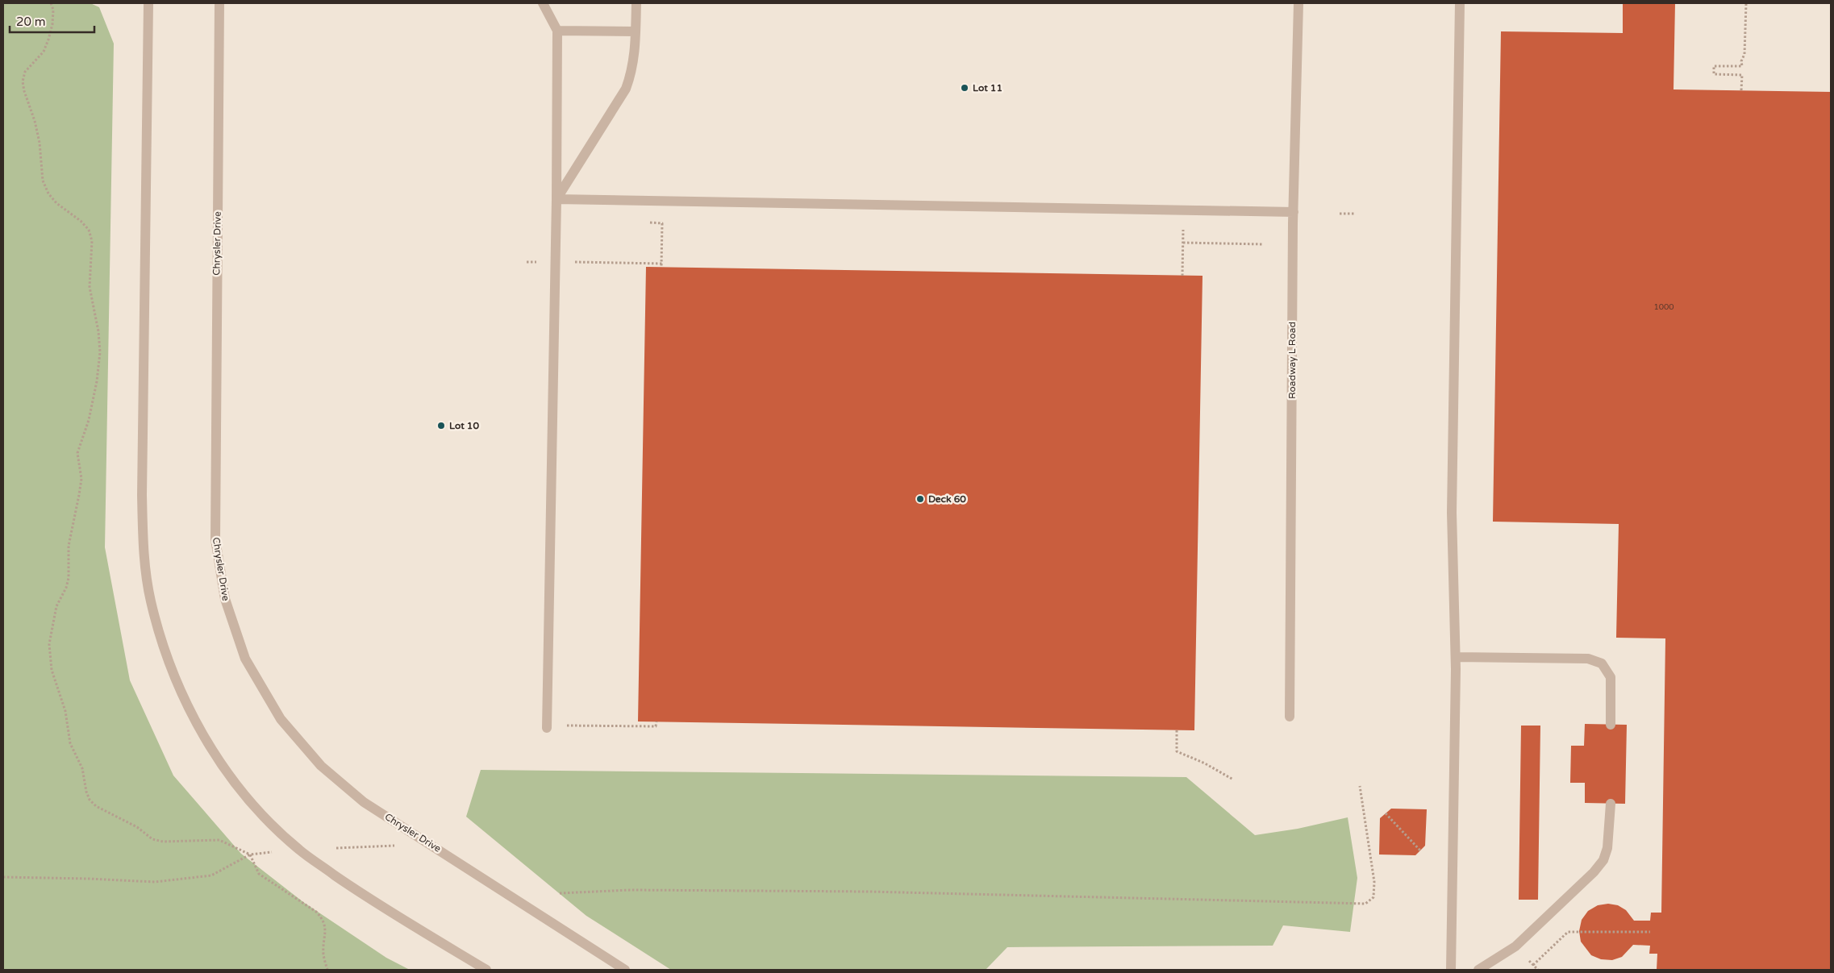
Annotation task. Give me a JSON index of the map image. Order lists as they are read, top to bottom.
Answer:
{
  "streets": {
    "street": ["Chrysler Drive", "Roadway L Road"]
  },
  "places": ["Lot 11", "Lot 10", "Deck 60"],
  "house_numbers": ["1000"],
  "scale_bar": "20 m"
}
